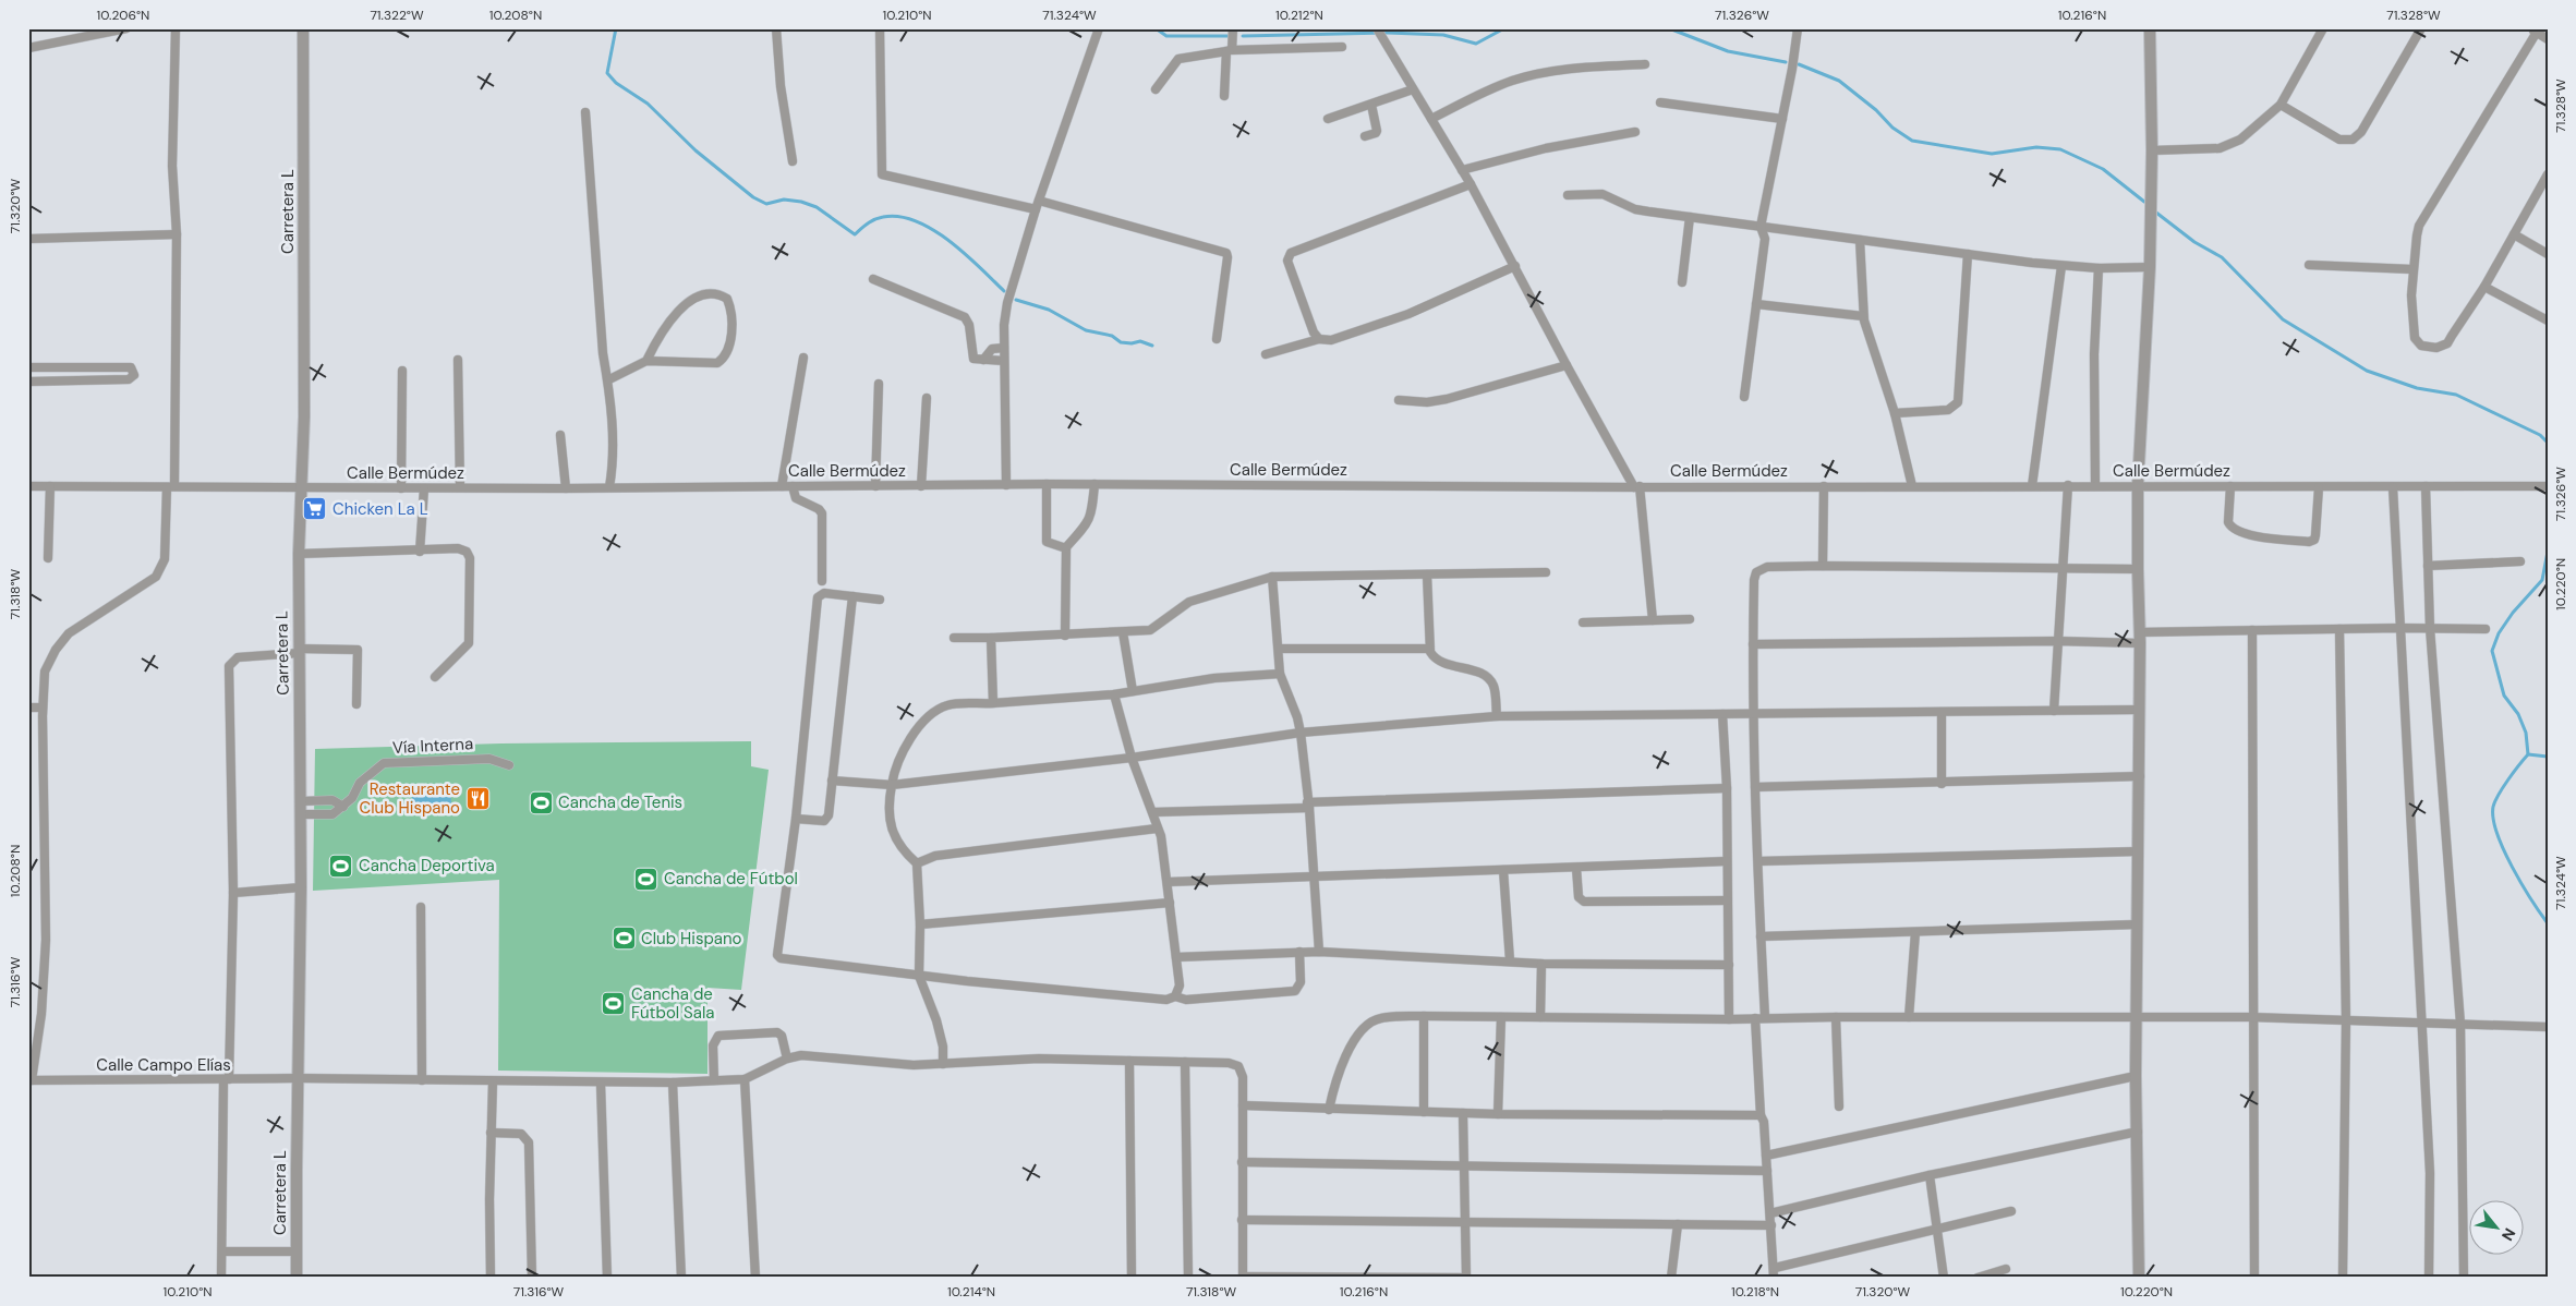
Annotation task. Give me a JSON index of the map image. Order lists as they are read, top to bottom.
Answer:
{
  "streets": {
    "street": [
      "Carretera L",
      "Calle Bermúdez",
      "Vía Interna",
      "Calle Campo Elías"
    ]
  },
  "crossings": [
    ["Carretera L", "Calle Bermúdez"],
    ["Carretera L", "Calle Campo Elías"]
  ],
  "places": {
    "supermarket": ["Chicken La L"],
    "restaurant": ["Restaurante Club Hispano"],
    "sports": [
      "Cancha de Tenis",
      "Cancha Deportiva",
      "Cancha de Fútbol",
      "Club Hispano",
      "Cancha de Fútbol Sala"
    ]
  },
  "north": "bottom right",
  "coordinates": [
    "10.206°N",
    "71.322°W",
    "10.208°N",
    "10.210°N",
    "71.324°W",
    "10.212°N",
    "71.326°W",
    "10.216°N",
    "71.328°W",
    "71.320°W",
    "10.220°N",
    "71.318°W",
    "71.316°W",
    "10.214°N",
    "10.218°N"
  ]
}
